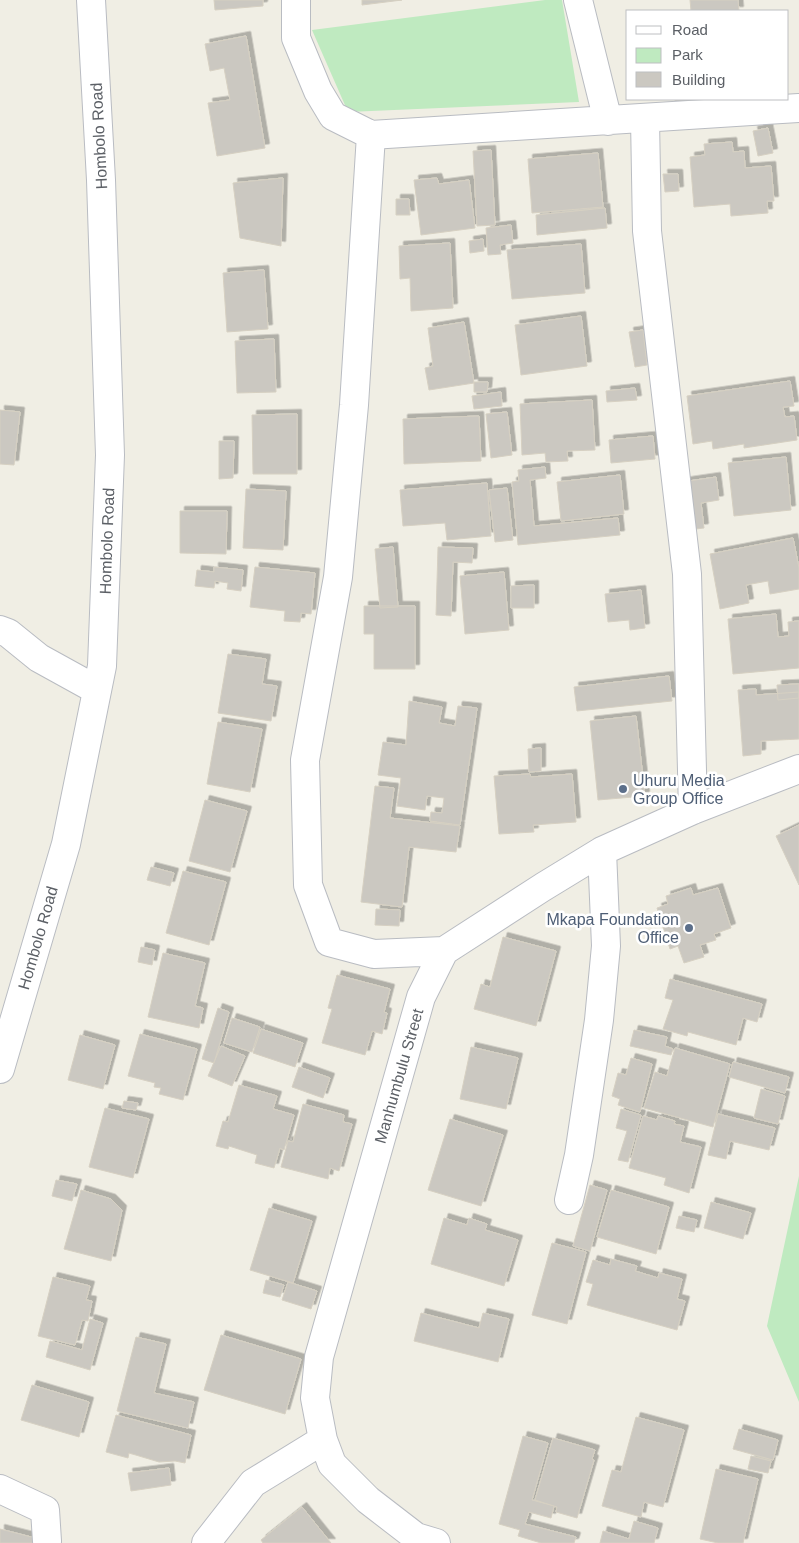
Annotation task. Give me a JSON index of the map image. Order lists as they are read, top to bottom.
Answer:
{
  "streets": {
    "street": ["Hombolo Road", "Manhumbulu Street"]
  },
  "places": ["Uhuru Media Group Office", "Mkapa Foundation Office"],
  "legend": ["Road", "Park", "Building"]
}
